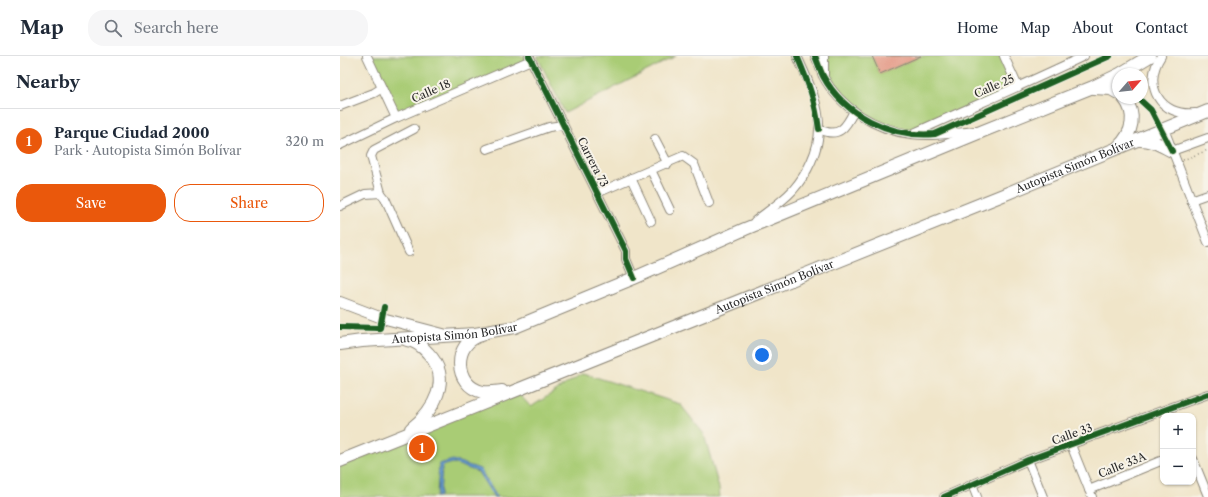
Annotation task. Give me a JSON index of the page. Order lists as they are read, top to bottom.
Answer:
{
  "streets": {
    "highway": ["Autopista Simón Bolívar"],
    "street": [
      "Calle 25",
      "Calle 18",
      "Carrera 73",
      "Calle 33",
      "Calle 33A"
    ]
  },
  "crossings": [
    ["Calle 18", "Carrera 73"],
    ["Carrera 73", "Autopista Simón Bolívar"]
  ],
  "north": "top right",
  "page": {
    "header": "Map",
    "search": "Search here",
    "nav": [
      "Home",
      "Map",
      "About",
      "Contact"
    ],
    "heading": "Nearby",
    "list": [
      {
        "mark": "1",
        "name": "Parque Ciudad 2000",
        "note": "Park · Autopista Simón Bolívar",
        "value": "320 m"
      }
    ],
    "buttons": ["Save", "Share"],
    "map_buttons": ["+", "−"],
    "pins": "1"
  }
}
